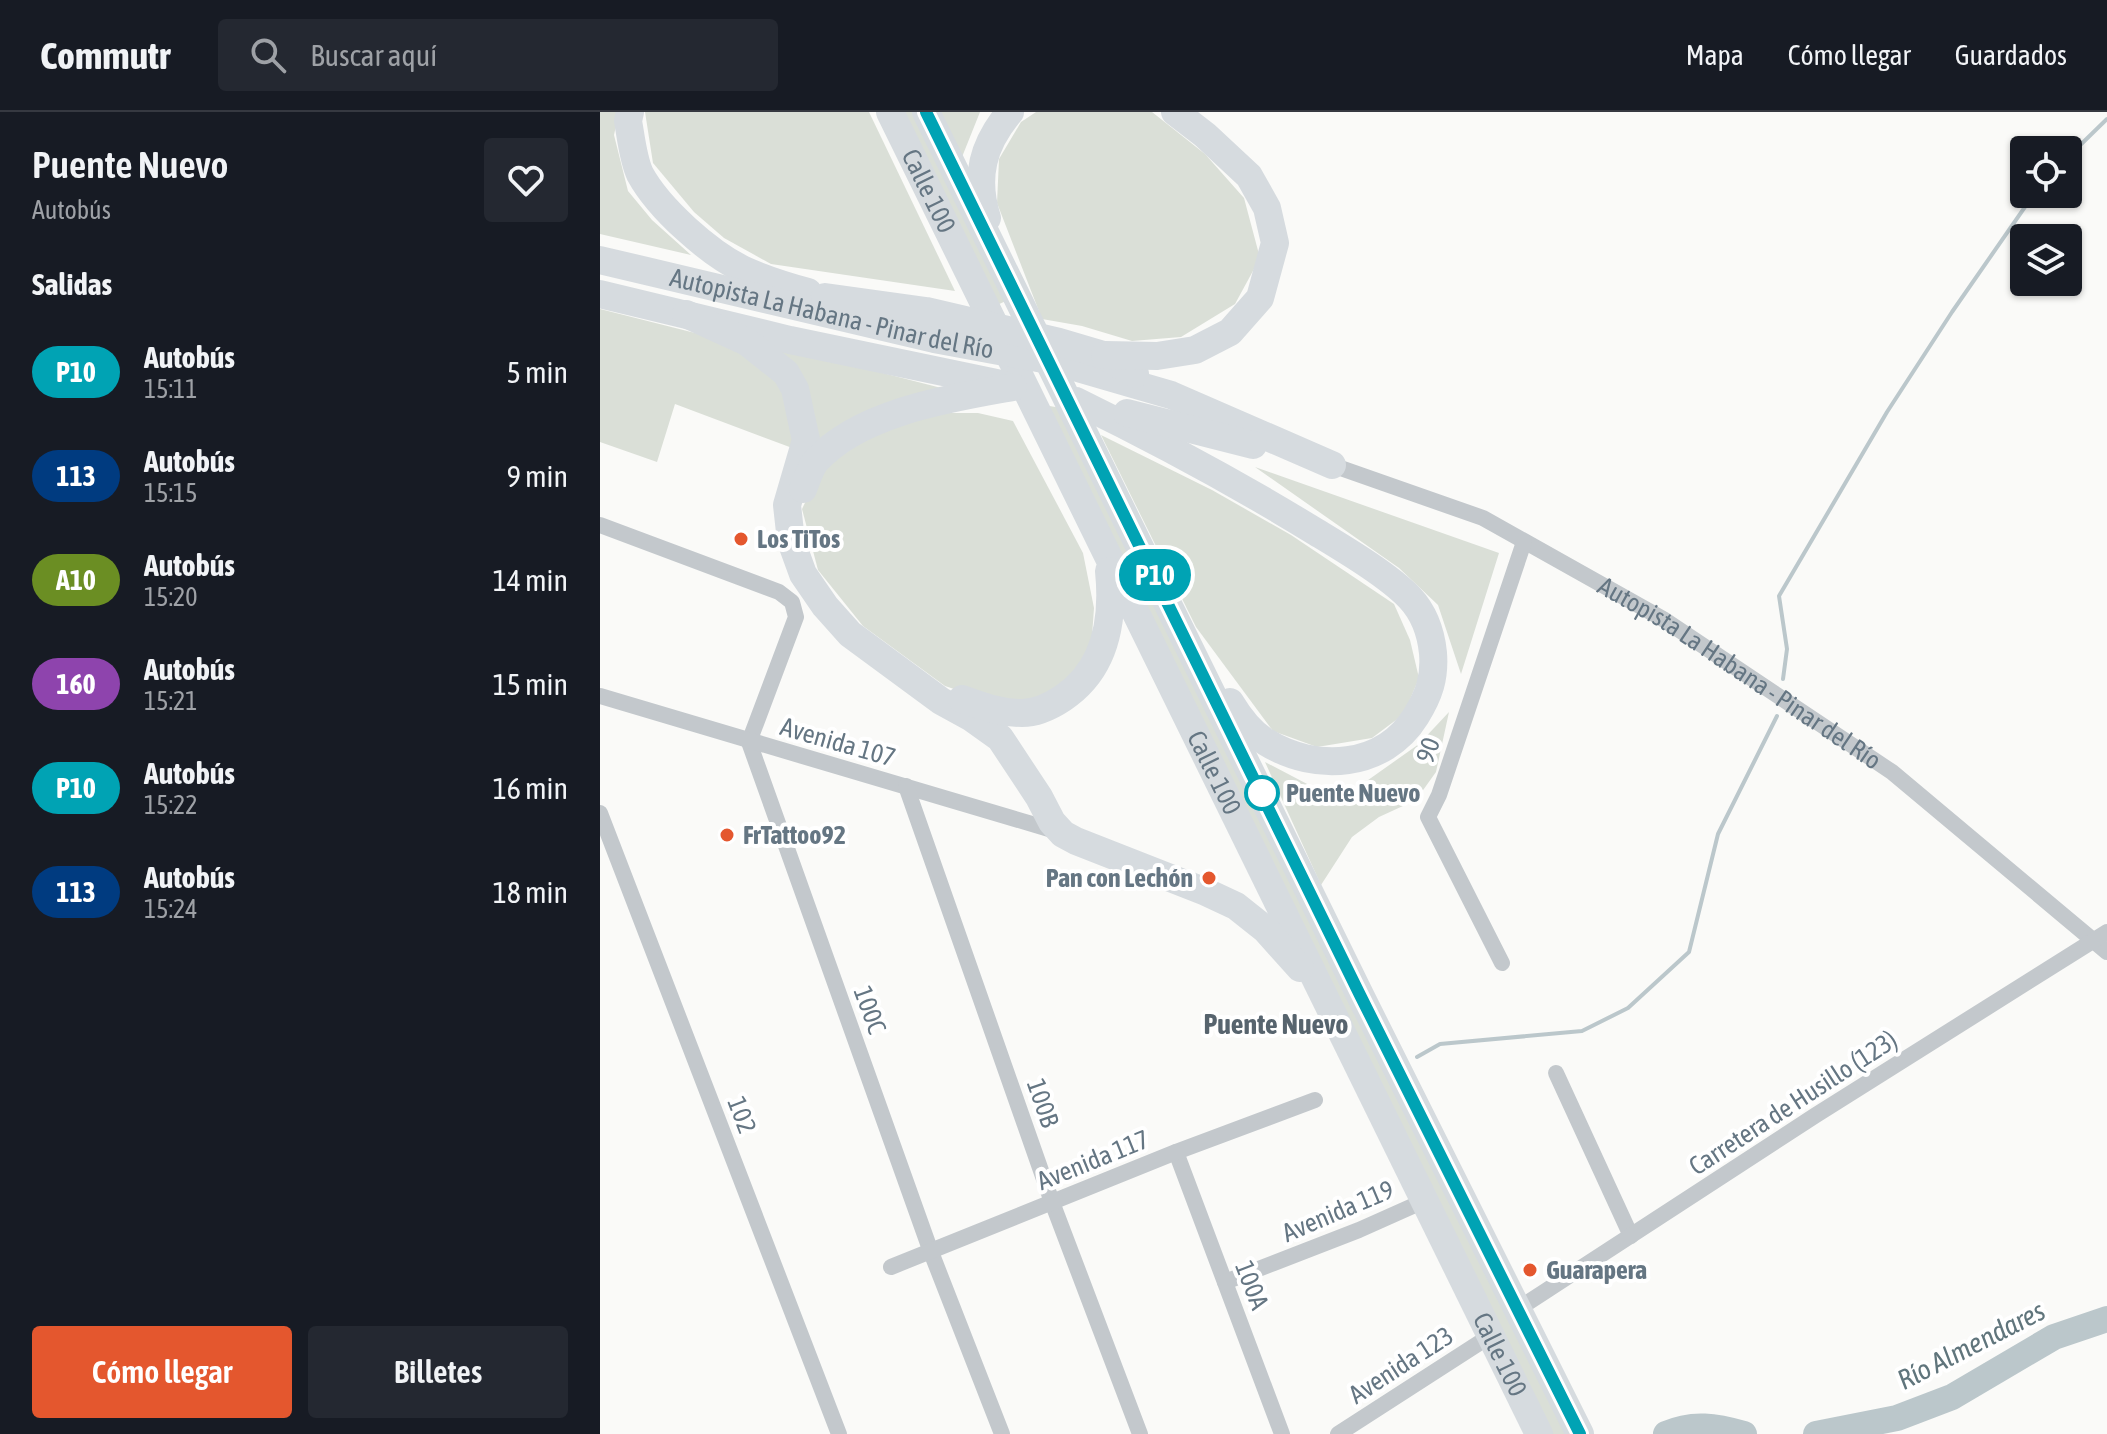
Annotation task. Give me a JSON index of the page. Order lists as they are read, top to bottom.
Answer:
{
  "streets": {
    "highway": ["Calle 100", "Autopista La Habana - Pinar del Río"],
    "street": [
      "Avenida 107",
      "90",
      "100C",
      "100B",
      "Carretera de Husillo (123)",
      "102",
      "Avenida 117",
      "Avenida 119",
      "100A",
      "Avenida 123"
    ]
  },
  "crossings": [
    ["Calle 100", "Carretera de Husillo (123)"],
    ["Calle 100", "Avenida 119"],
    ["Calle 100", "Avenida 123"],
    ["Autopista La Habana - Pinar del Río", "90"],
    ["Autopista La Habana - Pinar del Río", "Carretera de Husillo (123)"],
    ["Avenida 107", "100C"],
    ["Avenida 107", "100B"],
    ["100C", "Avenida 117"],
    ["100B", "Avenida 117"],
    ["Avenida 117", "100A"],
    ["Avenida 119", "100A"]
  ],
  "districts": ["Puente Nuevo"],
  "water": ["Río Almendares"],
  "places": [
    "Los TiTos",
    "Puente Nuevo",
    "FrTattoo92",
    "Pan con Lechón",
    "Guarapera"
  ],
  "lines": ["bus line P10"],
  "page": {
    "header": "Commutr",
    "search": "Buscar aquí",
    "nav": ["Mapa", "Cómo llegar", "Guardados"],
    "heading": [
      ["Puente Nuevo", "Autobús"],
      "Salidas"
    ],
    "on_map": "P10",
    "list": [
      {
        "mark": "P10",
        "name": "Autobús",
        "note": "15:11",
        "value": "5 min"
      },
      {
        "mark": "113",
        "name": "Autobús",
        "note": "15:15",
        "value": "9 min"
      },
      {
        "mark": "A10",
        "name": "Autobús",
        "note": "15:20",
        "value": "14 min"
      },
      {
        "mark": "160",
        "name": "Autobús",
        "note": "15:21",
        "value": "15 min"
      },
      {
        "mark": "P10",
        "name": "Autobús",
        "note": "15:22",
        "value": "16 min"
      },
      {
        "mark": "113",
        "name": "Autobús",
        "note": "15:24",
        "value": "18 min"
      }
    ],
    "buttons": ["Cómo llegar", "Billetes"]
  }
}
